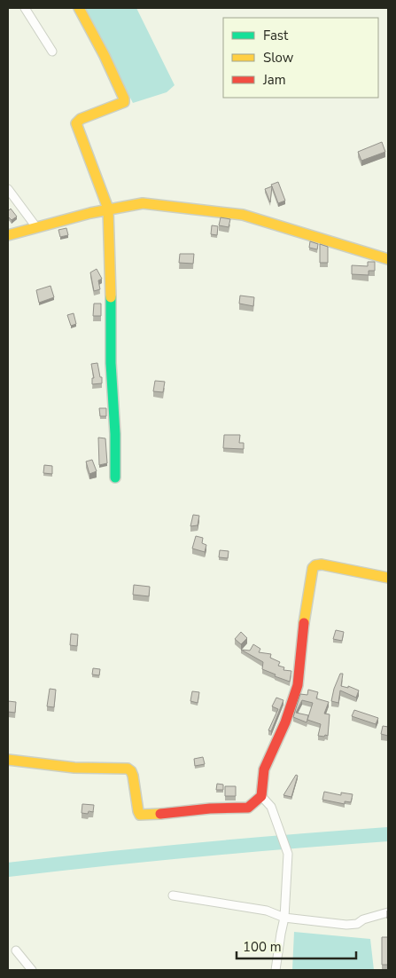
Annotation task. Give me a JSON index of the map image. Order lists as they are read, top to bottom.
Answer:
{
  "legend": ["Fast", "Slow", "Jam"],
  "scale_bar": "100 m"
}
